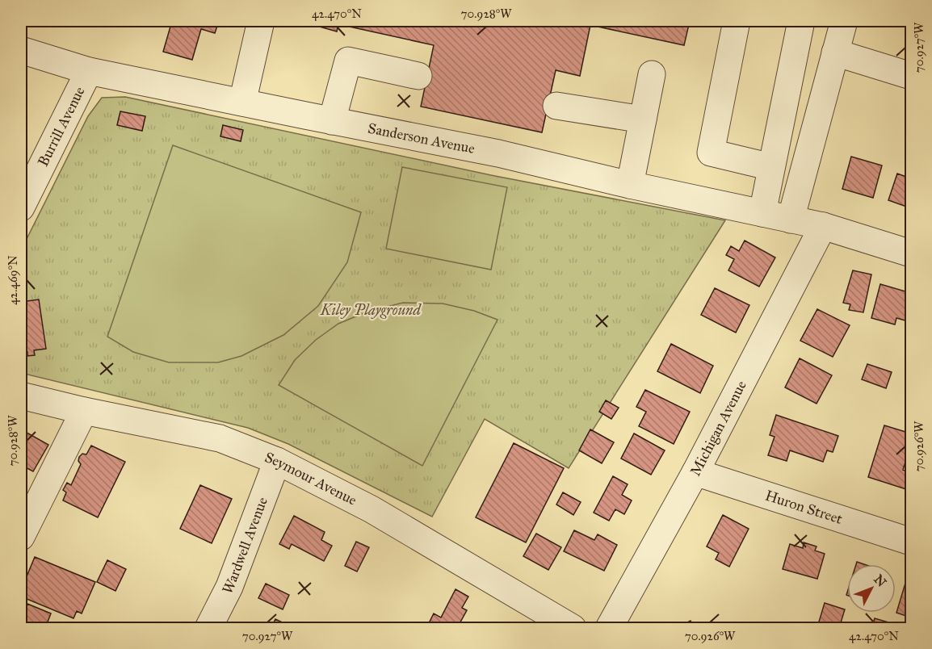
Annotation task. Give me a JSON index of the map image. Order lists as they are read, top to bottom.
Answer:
{
  "streets": {
    "street": [
      "Burrill Avenue",
      "Sanderson Avenue",
      "Michigan Avenue",
      "Seymour Avenue",
      "Huron Street",
      "Wardwell Avenue"
    ]
  },
  "crossings": [
    ["Burrill Avenue", "Sanderson Avenue"],
    ["Sanderson Avenue", "Michigan Avenue"],
    ["Michigan Avenue", "Huron Street"],
    ["Seymour Avenue", "Wardwell Avenue"]
  ],
  "parks": ["Kiley Playground"],
  "north": "top right",
  "coordinates": [
    "42.470°N",
    "70.928°W",
    "70.927°W",
    "42.469°N",
    "70.926°W"
  ]
}
